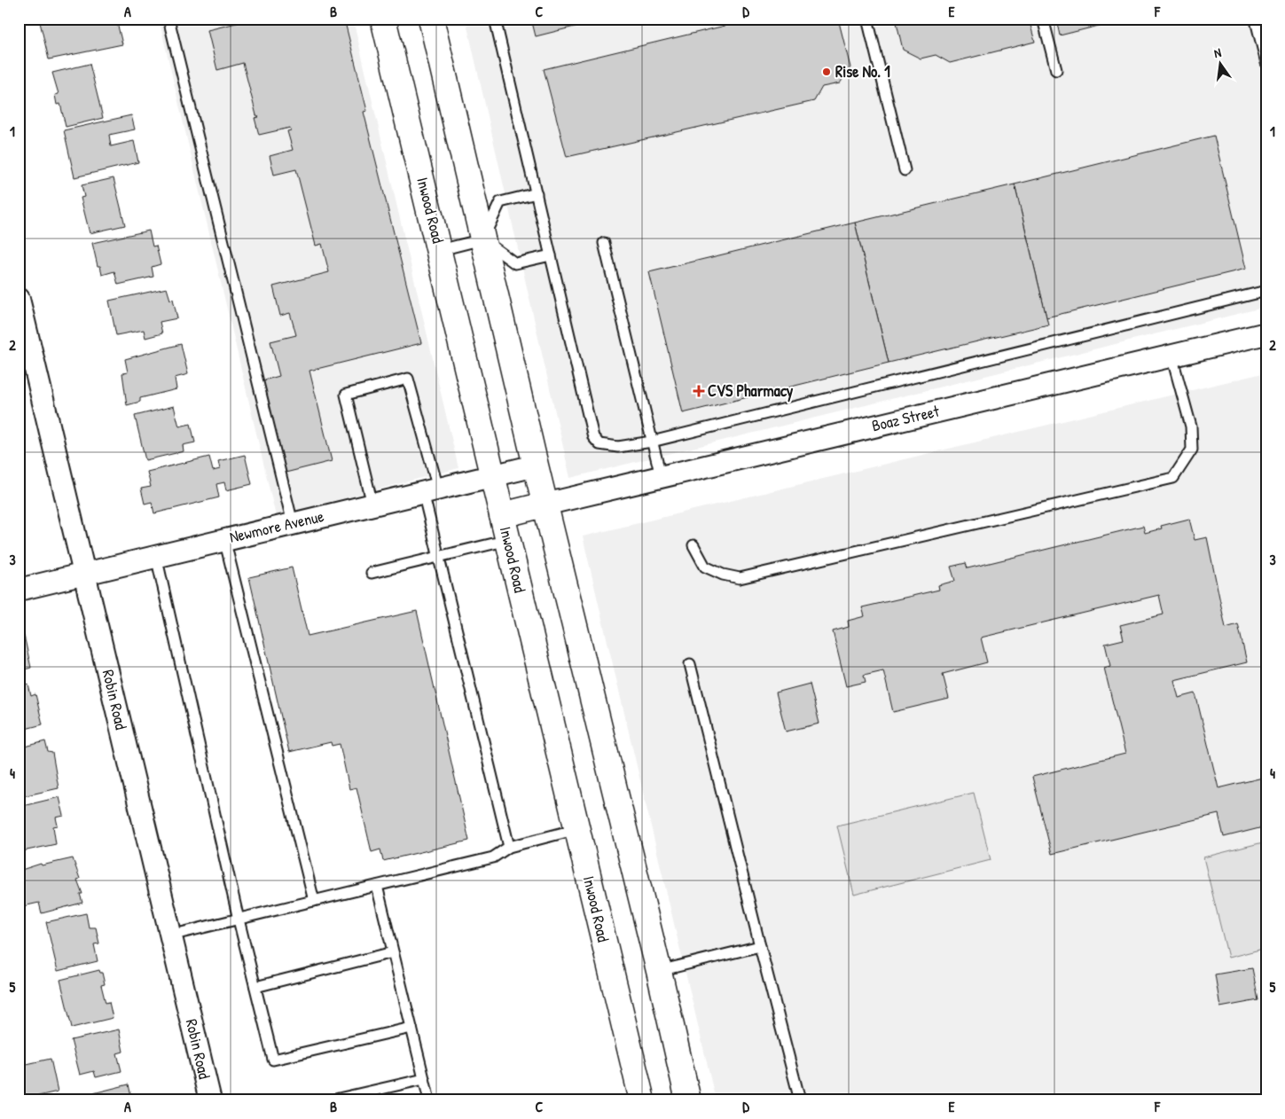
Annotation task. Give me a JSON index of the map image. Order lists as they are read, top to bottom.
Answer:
{
  "streets": {
    "main road": ["Inwood Road"],
    "street": ["Boaz Street", "Newmore Avenue", "Robin Road"]
  },
  "crossings": [
    ["Inwood Road", "Newmore Avenue"],
    ["Newmore Avenue", "Robin Road"]
  ],
  "places": {
    "other": ["Rise No. 1"],
    "health": ["CVS Pharmacy"]
  },
  "north": "top",
  "grid": {
    "columns": [
      "A",
      "B",
      "C",
      "D",
      "E",
      "F"
    ],
    "rows": [
      "1",
      "2",
      "3",
      "4",
      "5"
    ]
  }
}
